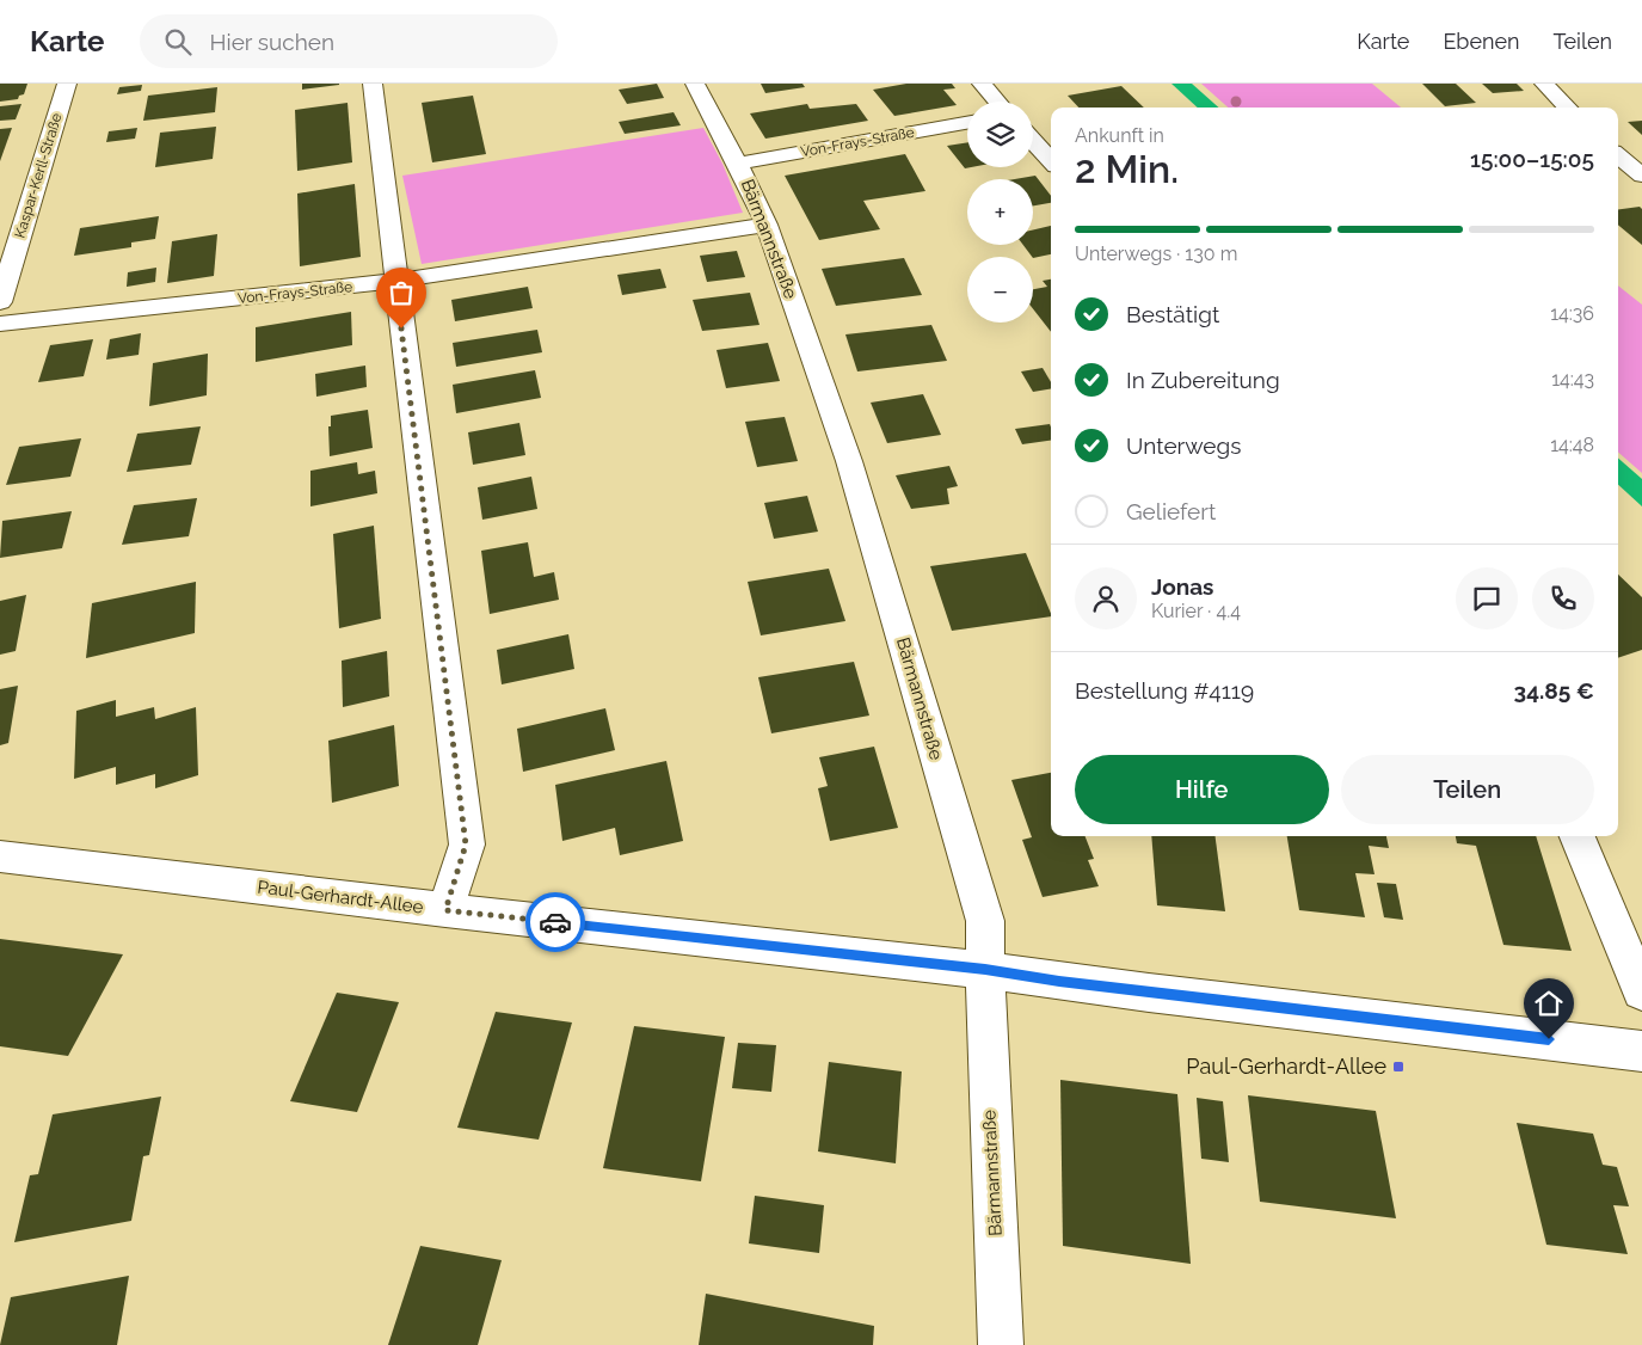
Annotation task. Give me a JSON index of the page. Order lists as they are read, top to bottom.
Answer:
{
  "streets": {
    "street": [
      "Von-Frays-Straße",
      "Kaspar-Kerll-Straße",
      "Bärmannstraße",
      "Paul-Gerhardt-Allee"
    ]
  },
  "crossings": [
    ["Von-Frays-Straße", "Bärmannstraße"],
    ["Bärmannstraße", "Paul-Gerhardt-Allee"]
  ],
  "places": {
    "transit": ["Paul-Gerhardt-Allee"]
  },
  "page": {
    "header": "Karte",
    "search": "Hier suchen",
    "nav": ["Karte", "Ebenen", "Teilen"],
    "map_buttons": ["+", "−"],
    "heading": ["2 Min.", "Ankunft in", "15:00–15:05"],
    "panel": [
      "Jonas",
      "Kurier · 4.4",
      "Bestellung #4119",
      "34.85 €"
    ],
    "bar": "Unterwegs · 130 m",
    "list": [
      ["Bestätigt", "14:36"],
      ["In Zubereitung", "14:43"],
      ["Unterwegs", "14:48"],
      "Geliefert"
    ],
    "buttons": ["Hilfe", "Teilen"]
  }
}
